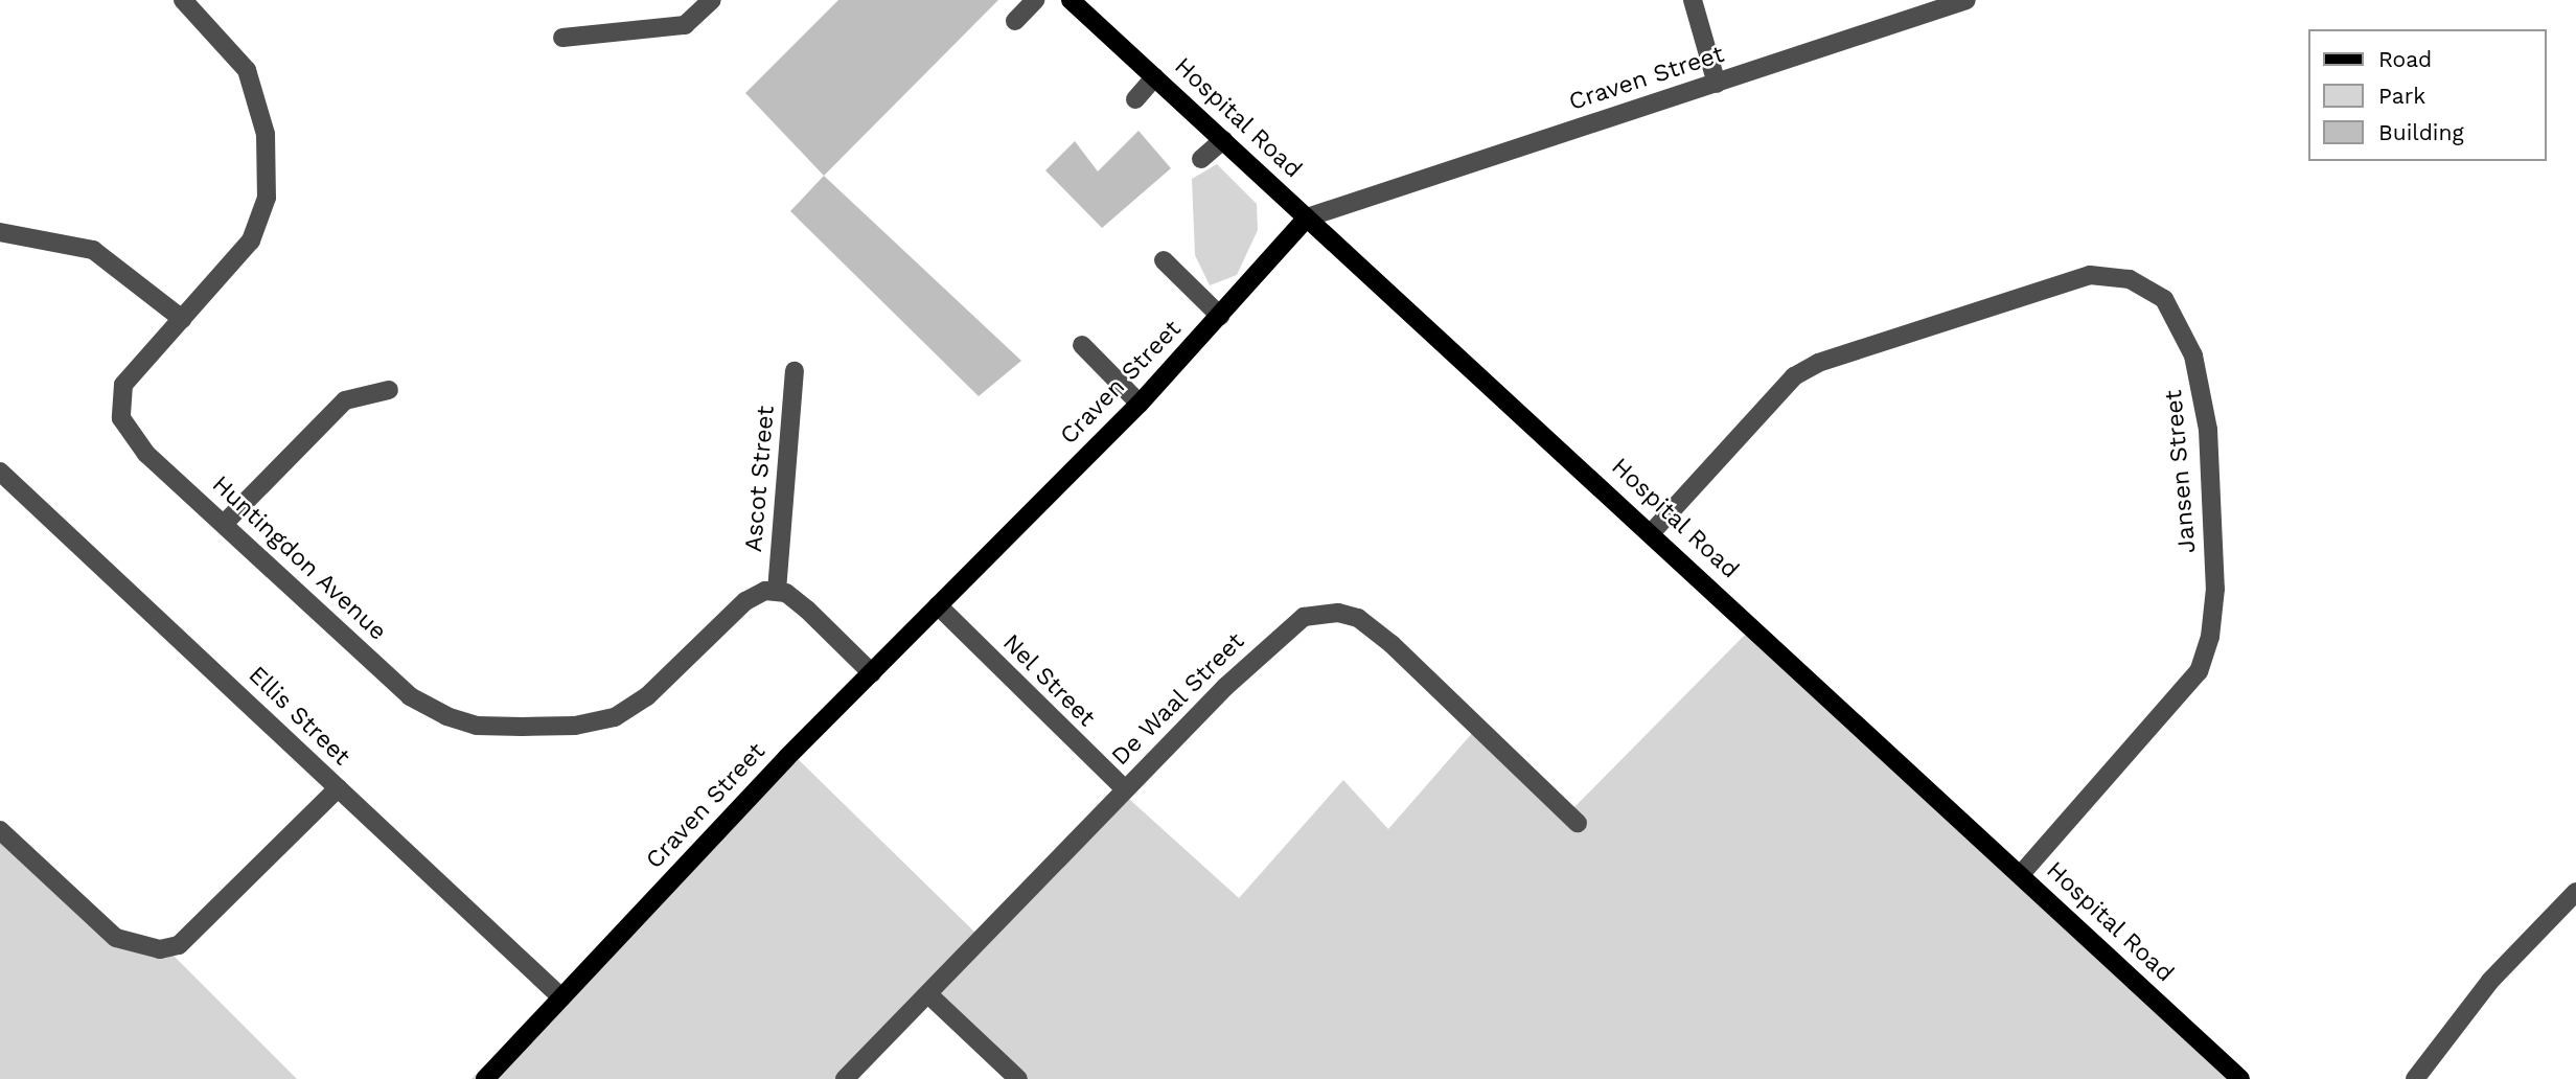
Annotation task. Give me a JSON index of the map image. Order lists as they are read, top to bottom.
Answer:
{
  "streets": {
    "main road": ["Craven Street", "Hospital Road"],
    "street": [
      "Jansen Street",
      "Ascot Street",
      "Huntingdon Avenue",
      "Nel Street",
      "De Waal Street",
      "Ellis Street"
    ]
  },
  "crossings": [
    ["Craven Street", "Hospital Road"],
    ["Craven Street", "Nel Street"],
    ["Craven Street", "Ellis Street"],
    ["Hospital Road", "Jansen Street"],
    ["Ascot Street", "Huntingdon Avenue"],
    ["Nel Street", "De Waal Street"]
  ],
  "legend": ["Road", "Park", "Building"]
}
